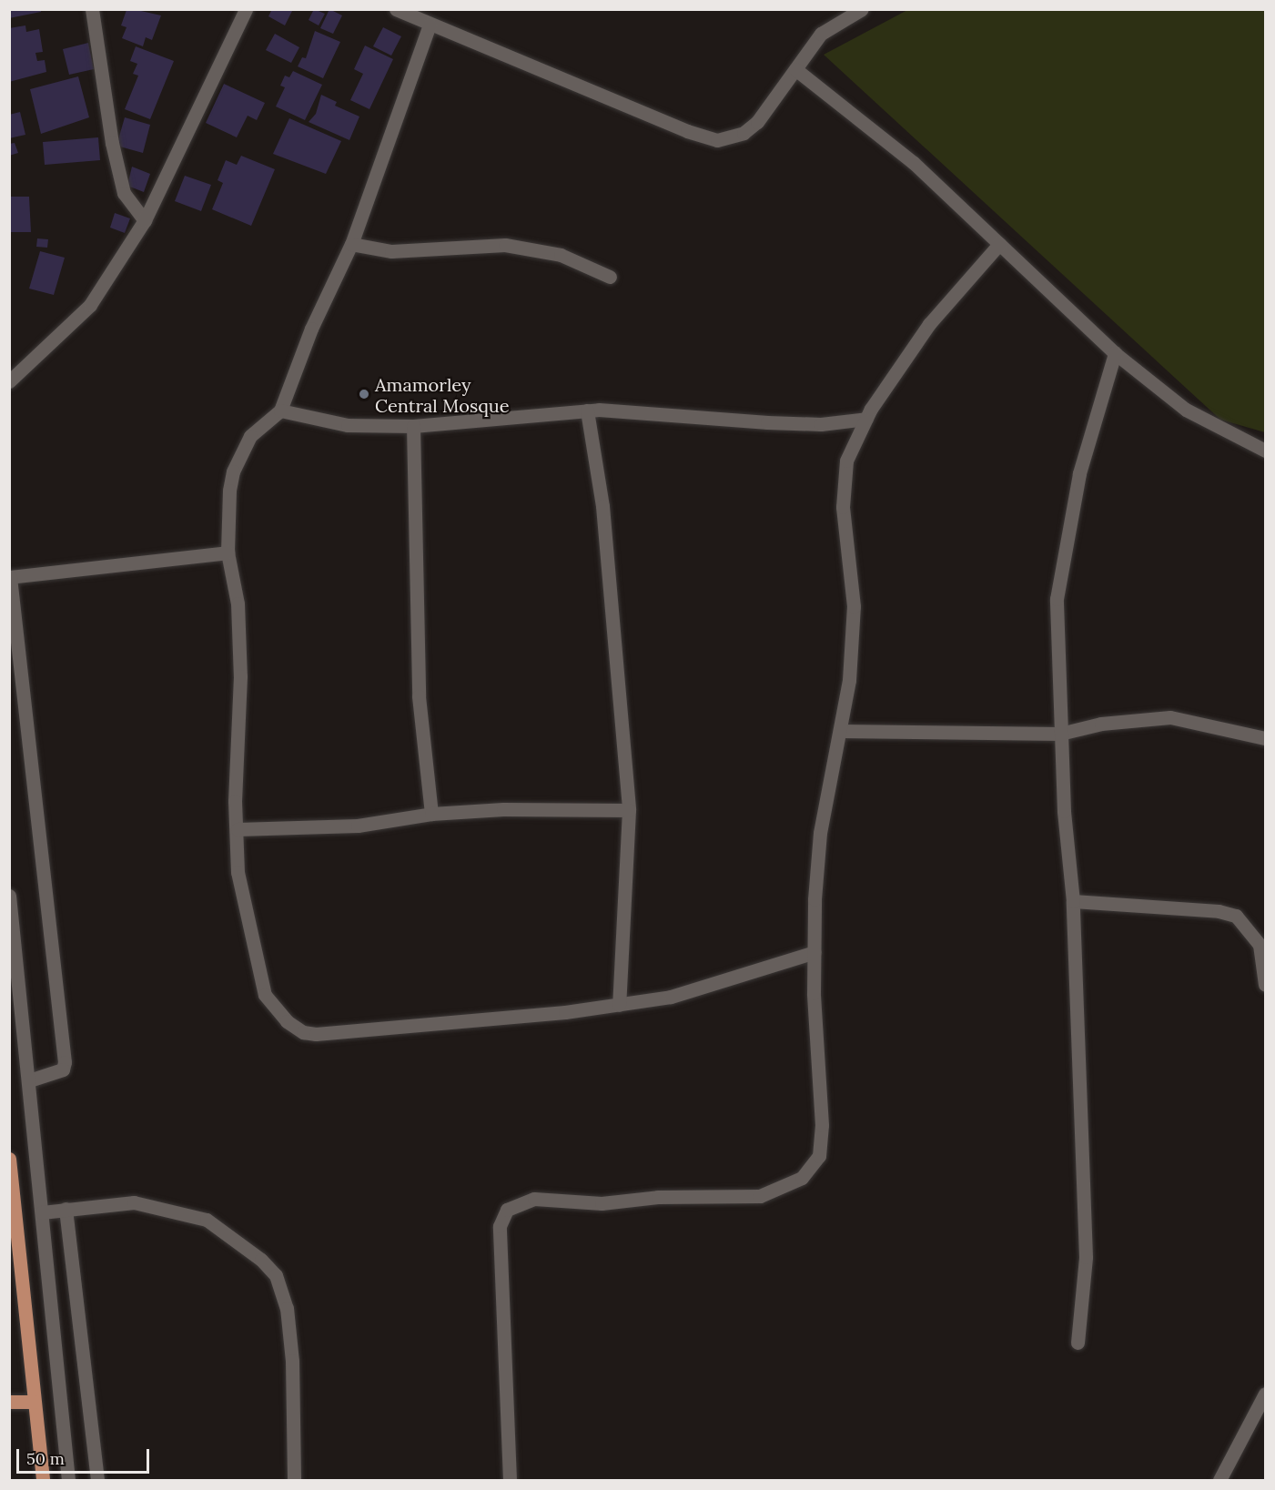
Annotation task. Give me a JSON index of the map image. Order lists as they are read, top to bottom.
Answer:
{
  "places": ["Amamorley Central Mosque"],
  "scale_bar": "50 m"
}
